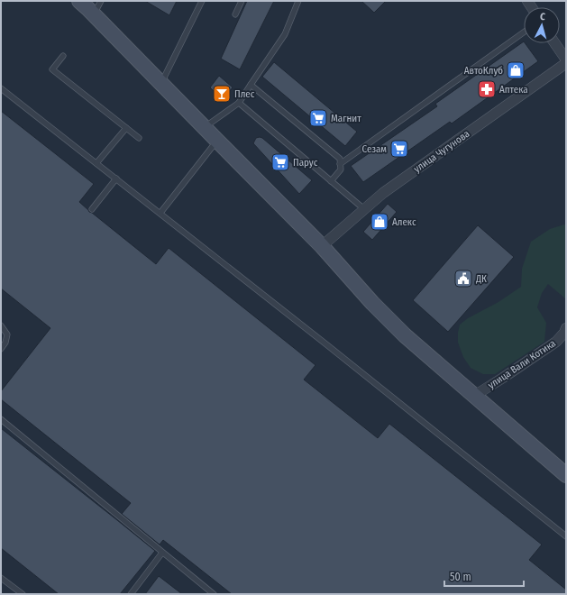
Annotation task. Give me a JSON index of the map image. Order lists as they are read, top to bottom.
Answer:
{
  "streets": {
    "street": ["улица Чугунова", "улица Вали Котика"]
  },
  "places": {
    "shop": ["АвтоКлуб", "Алекс"],
    "pharmacy": ["Аптека"],
    "bar": ["Плес"],
    "supermarket": ["Магнит", "Сезам", "Парус"],
    "public building": ["ДК"]
  },
  "scale_bar": "50 m",
  "north": "top"
}
